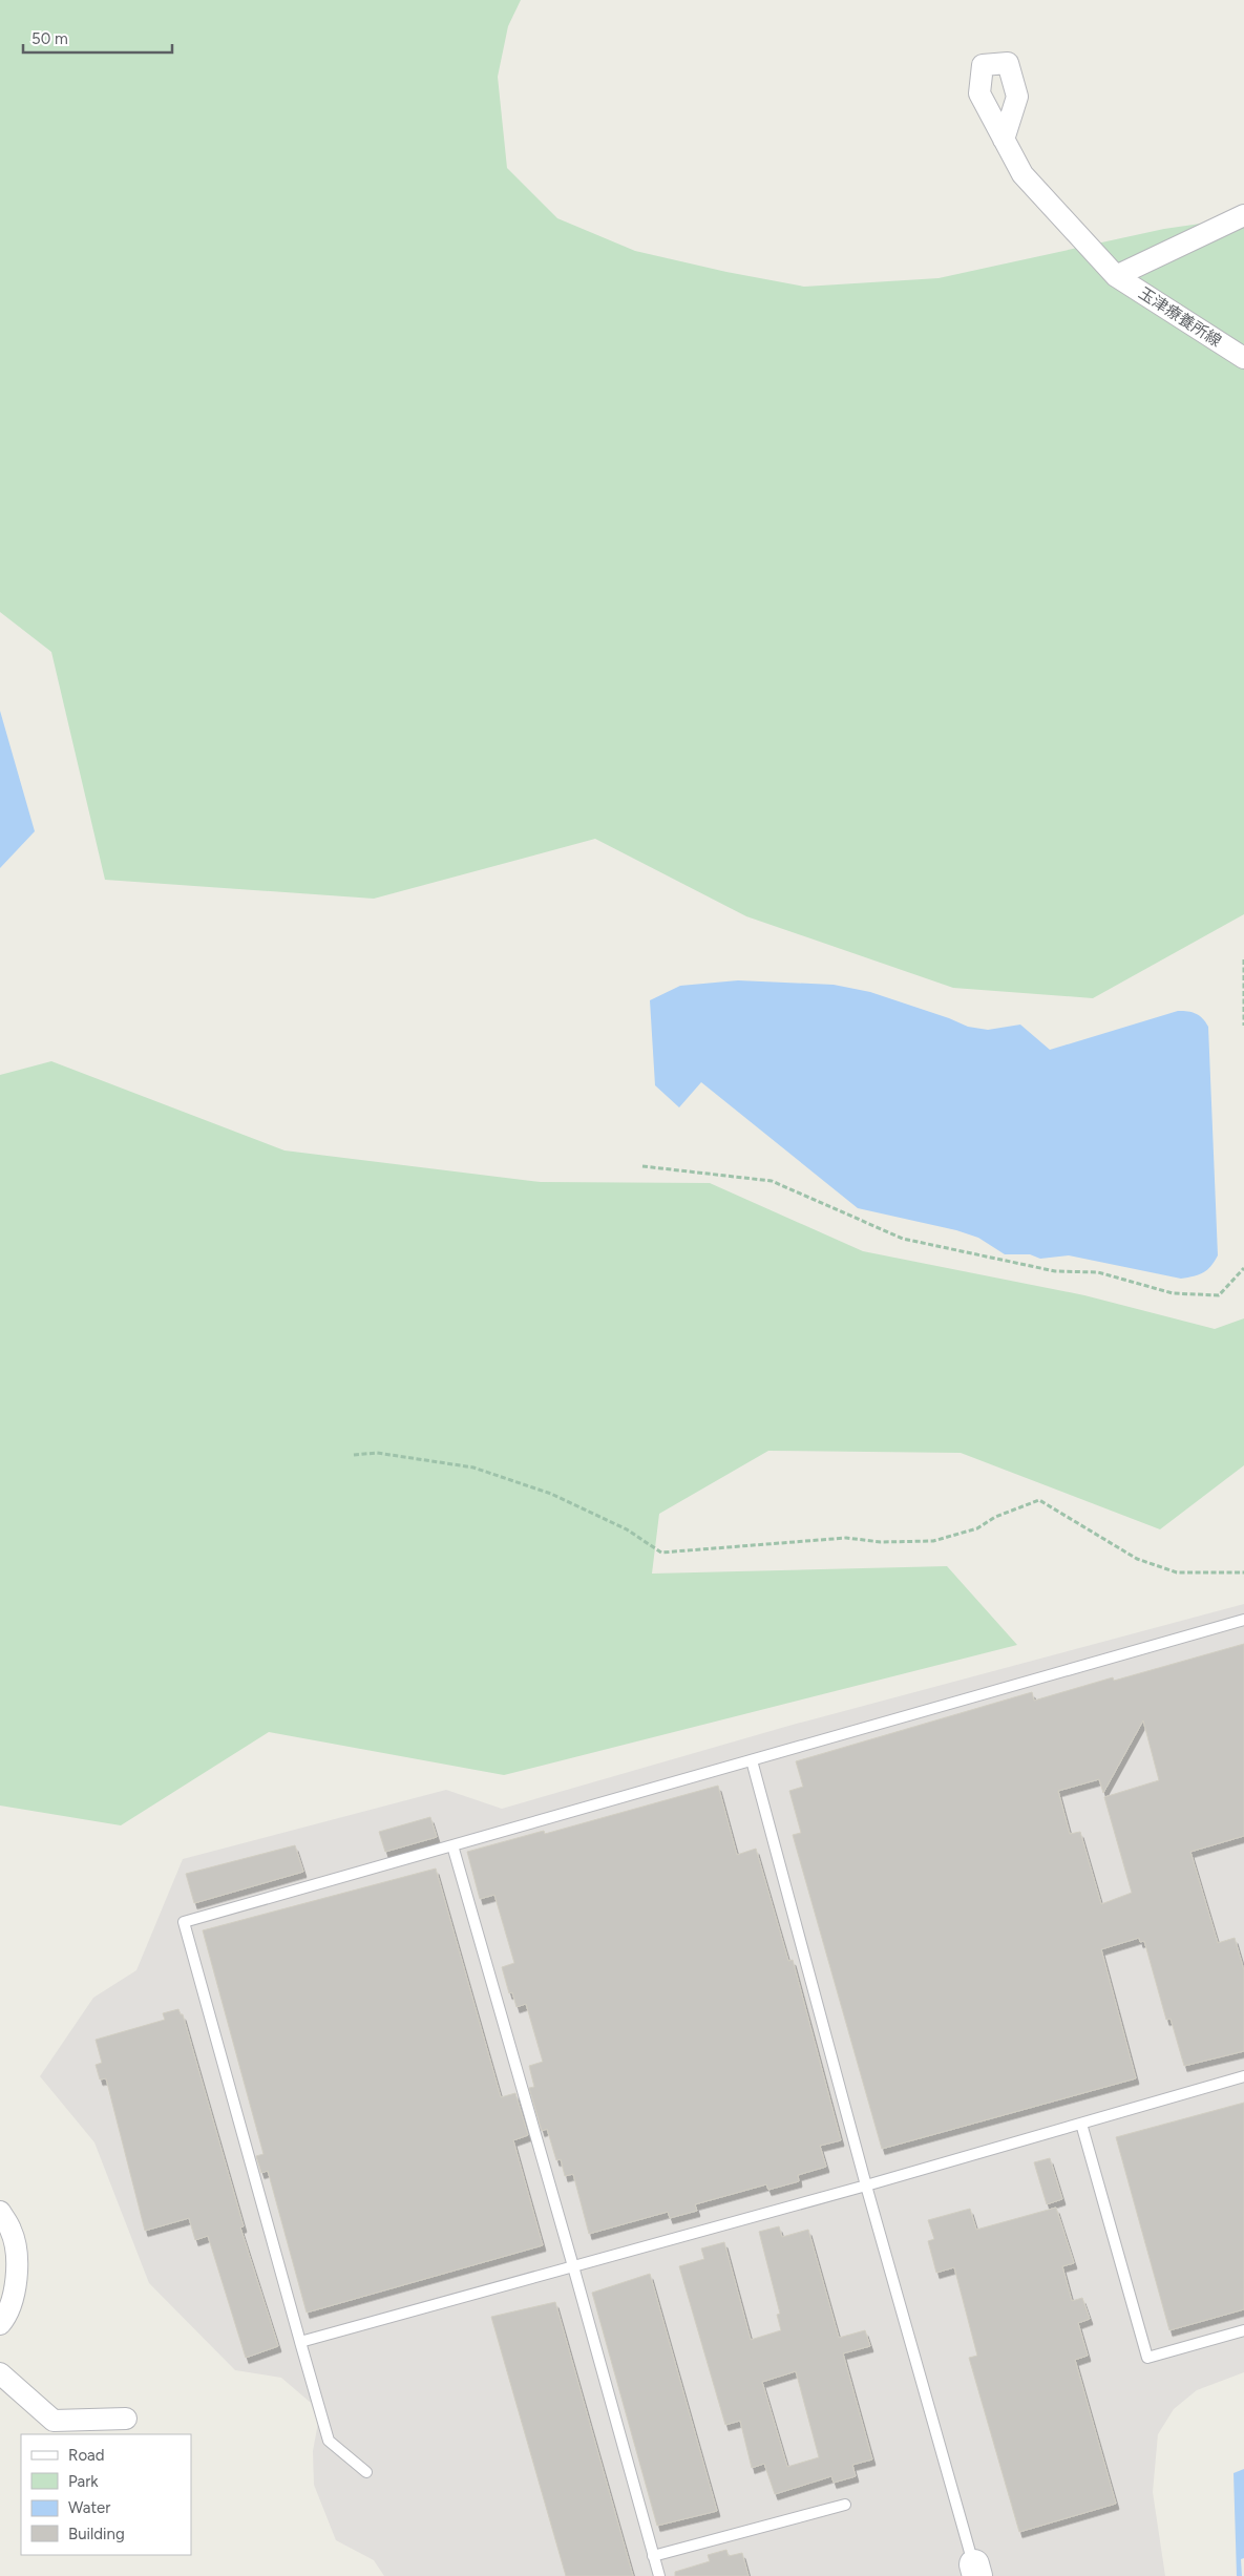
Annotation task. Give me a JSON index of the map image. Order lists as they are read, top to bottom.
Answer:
{
  "streets": {
    "street": ["玉津療養所線"]
  },
  "legend": [
    "Road",
    "Park",
    "Water",
    "Building"
  ],
  "scale_bar": "50 m"
}
